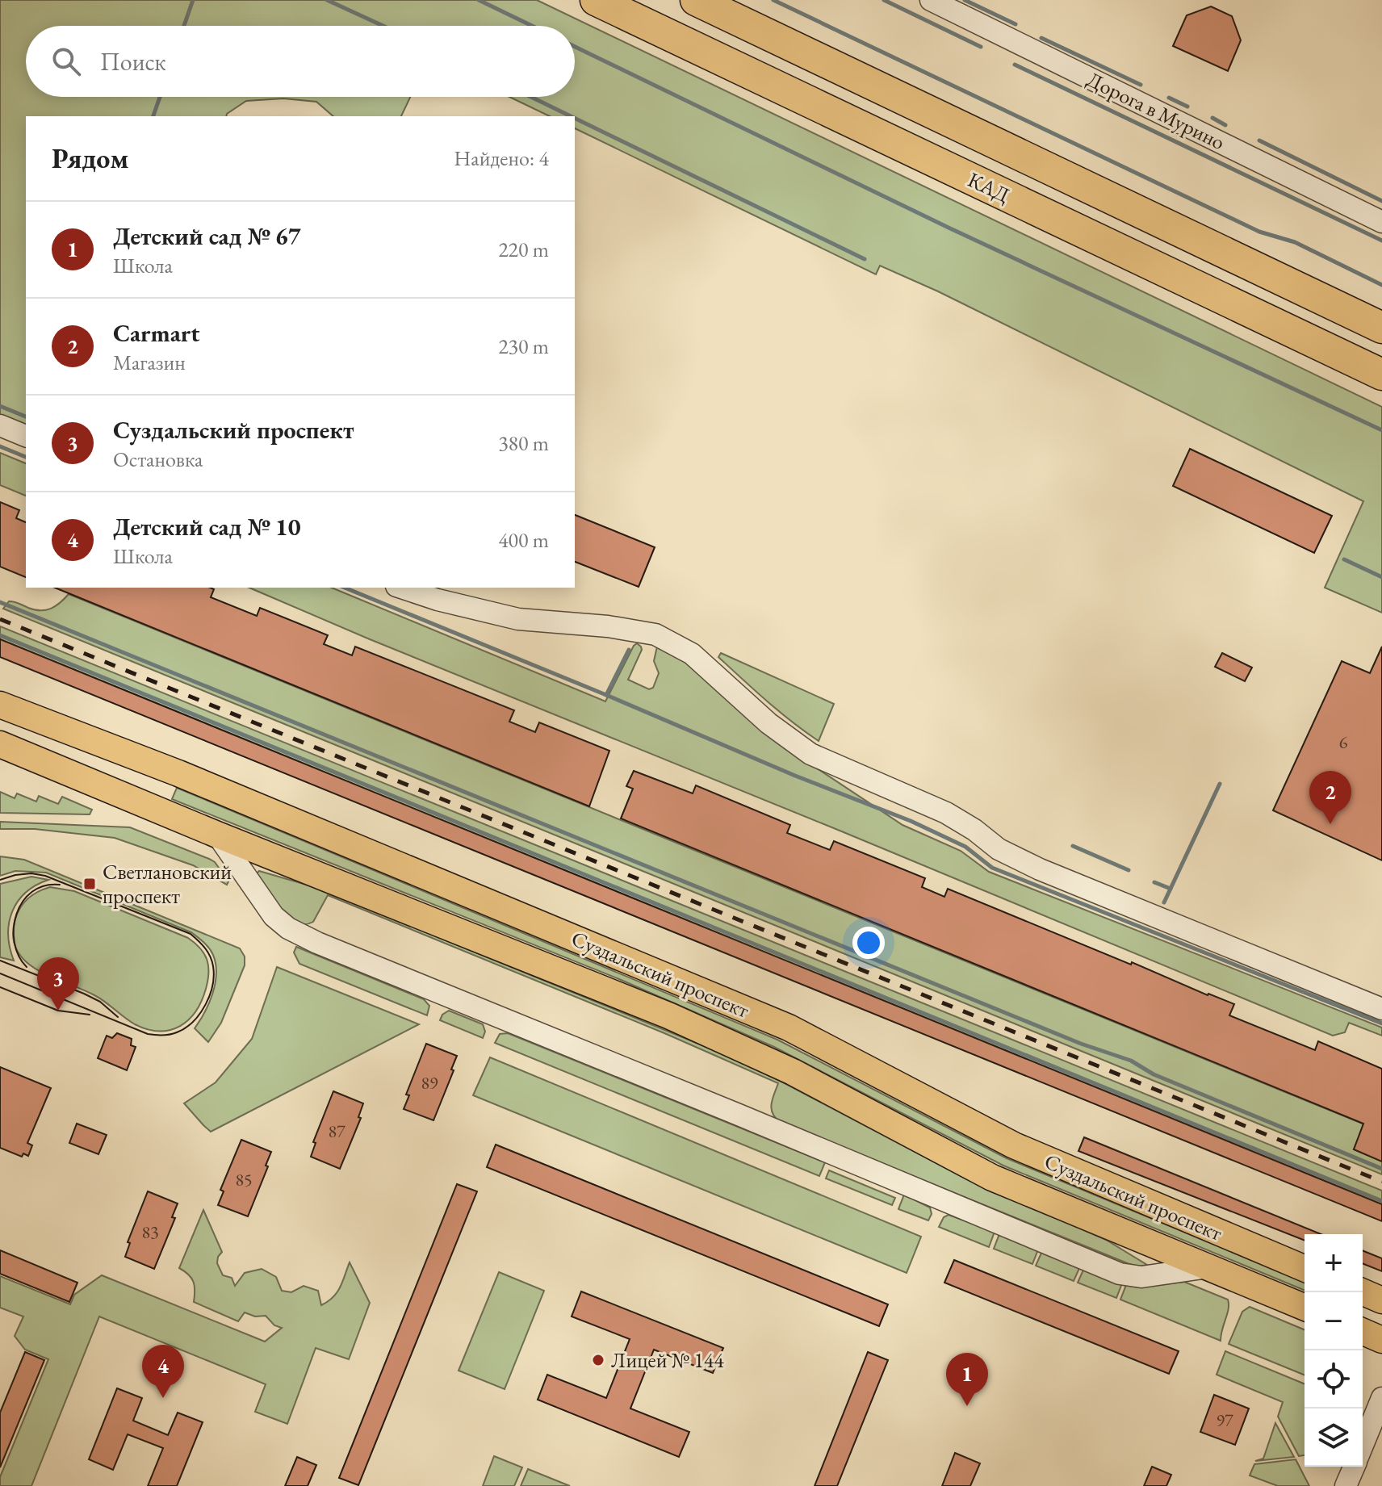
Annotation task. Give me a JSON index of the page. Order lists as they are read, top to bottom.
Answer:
{
  "streets": {
    "highway": ["КАД"],
    "main road": ["Суздальский проспект"],
    "street": ["Дорога в Мурино"]
  },
  "places": {
    "transit": ["Светлановский проспект"],
    "other": ["Лицей № 144"]
  },
  "house_numbers": [
    "6",
    "89",
    "87",
    "85",
    "83",
    "97"
  ],
  "page": {
    "search": "Поиск",
    "heading": ["Рядом", "Найдено: 4"],
    "list": [
      {
        "mark": "1",
        "name": "Детский сад № 67",
        "note": "Школа",
        "value": "220 m"
      },
      {
        "mark": "2",
        "name": "Carmart",
        "note": "Магазин",
        "value": "230 m"
      },
      {
        "mark": "3",
        "name": "Суздальский проспект",
        "note": "Остановка",
        "value": "380 m"
      },
      {
        "mark": "4",
        "name": "Детский сад № 10",
        "note": "Школа",
        "value": "400 m"
      }
    ],
    "pins": [
      "2",
      "3",
      "4",
      "1"
    ],
    "map_buttons": ["+", "−"]
  }
}
